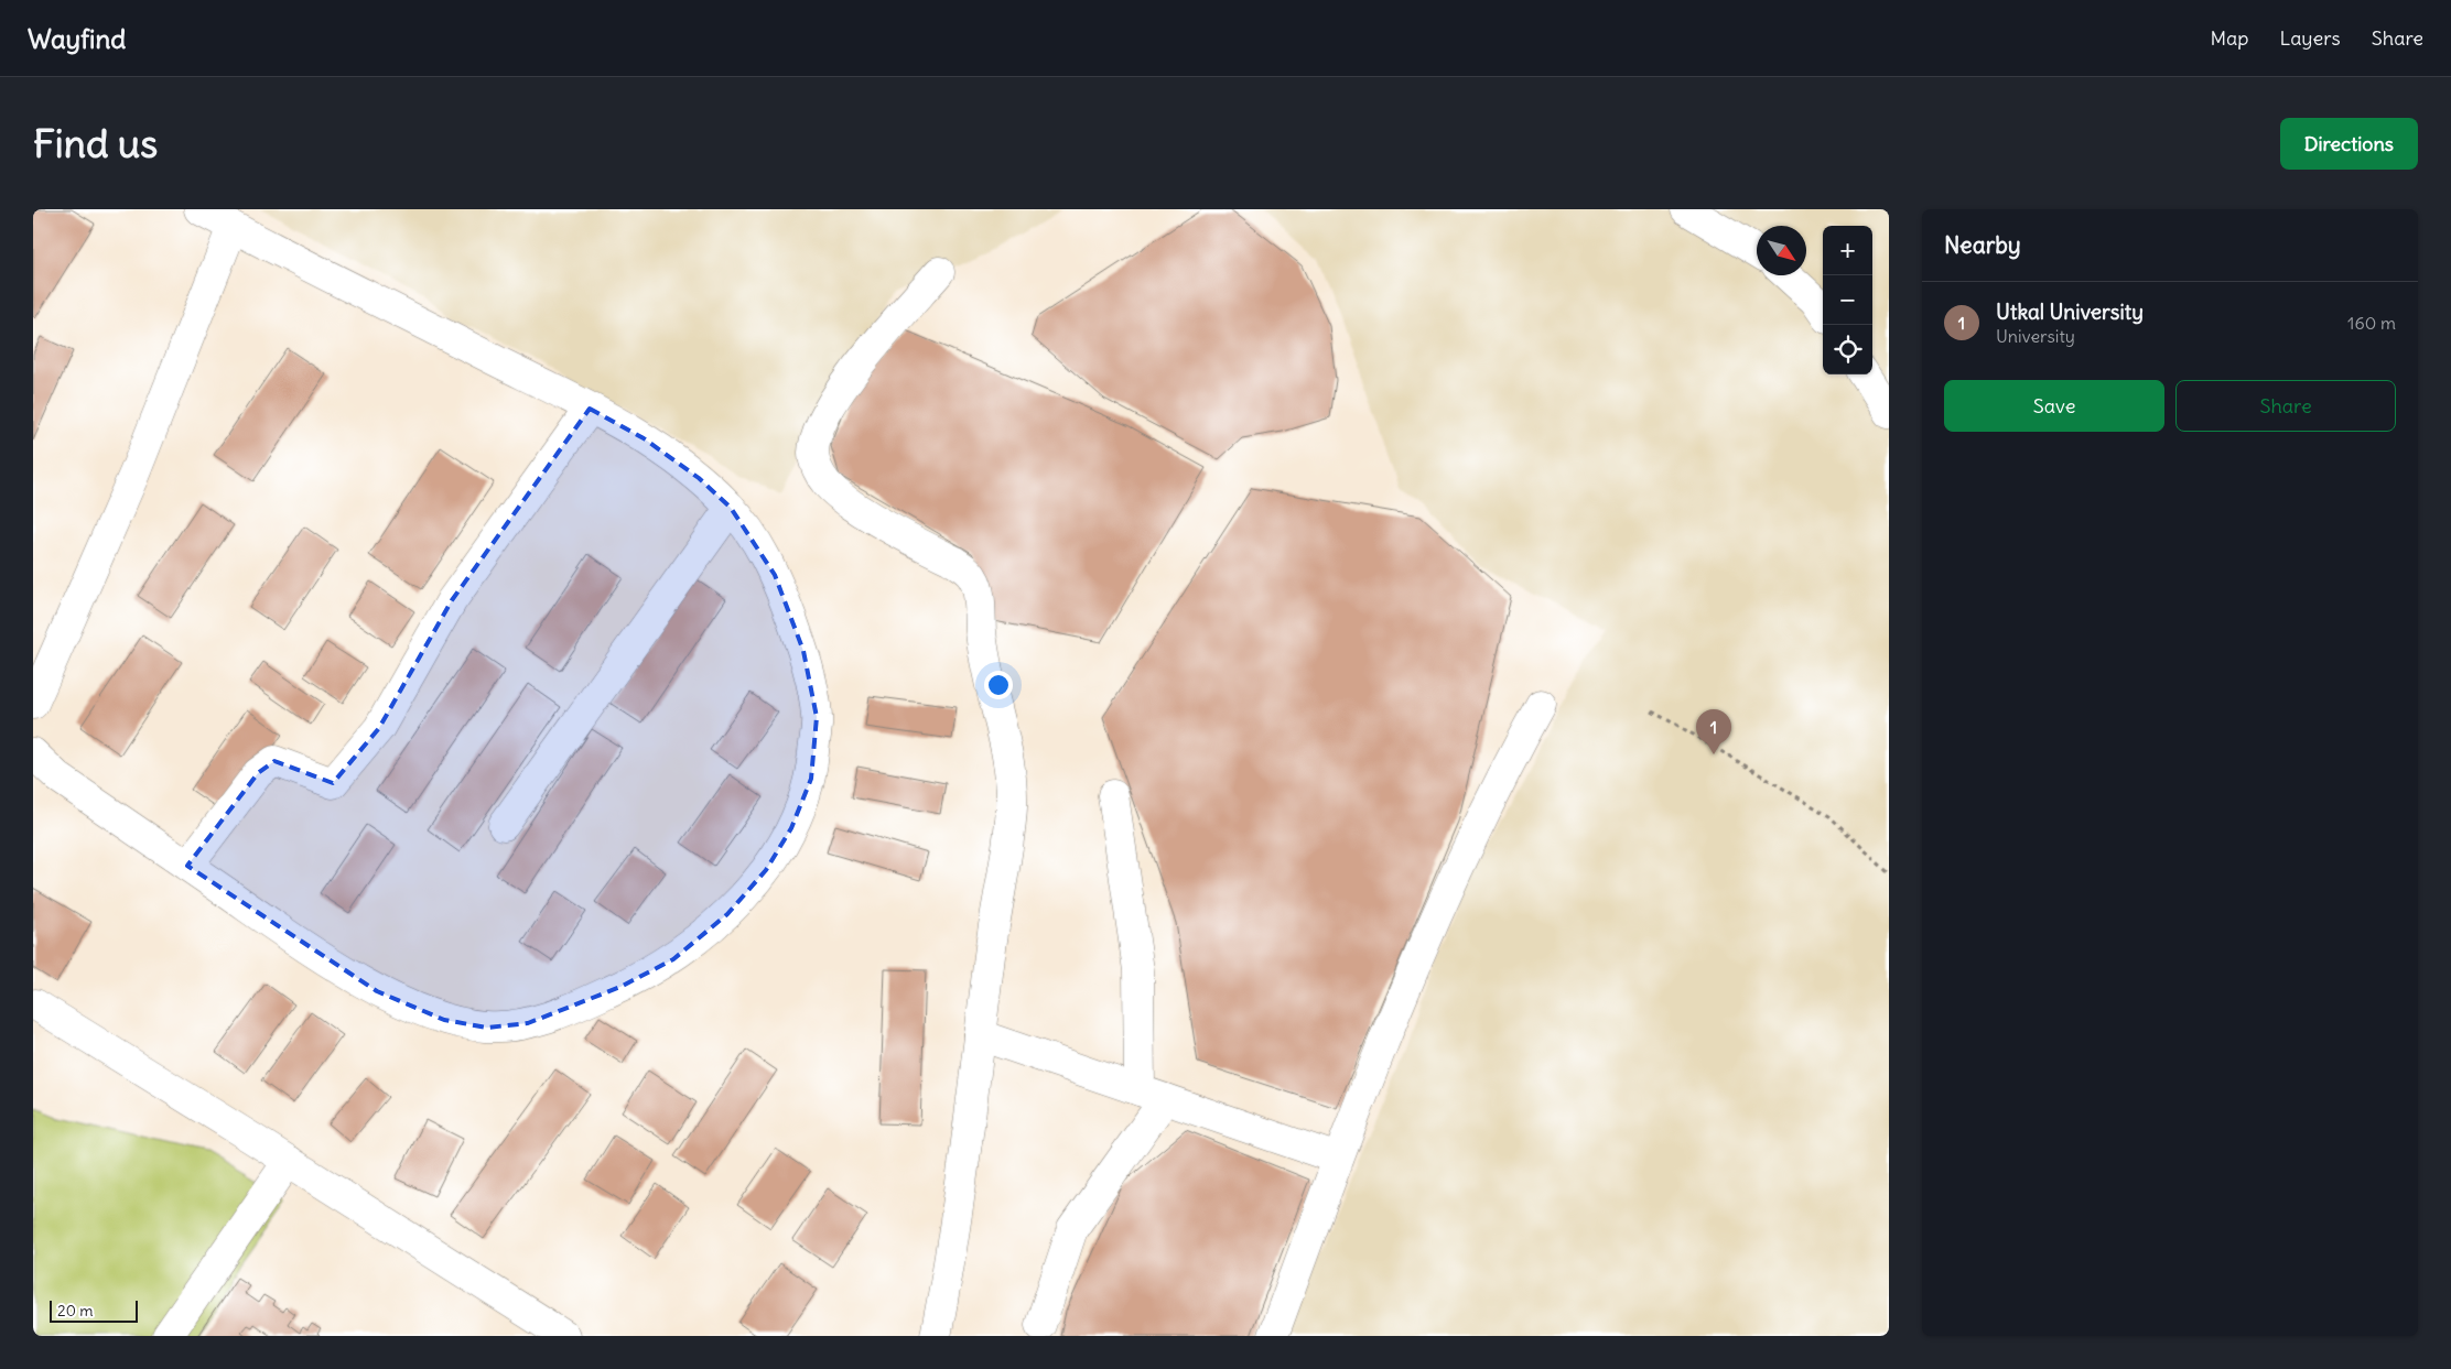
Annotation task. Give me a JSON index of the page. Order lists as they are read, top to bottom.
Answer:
{
  "scale_bar": "20 m",
  "north": "bottom right",
  "page": {
    "header": "Wayfind",
    "nav": ["Map", "Layers", "Share"],
    "buttons": [
      "Directions",
      ["Save", "Share"]
    ],
    "title": "Find us",
    "heading": "Nearby",
    "map_buttons": ["+", "−"],
    "list": [
      {
        "mark": "1",
        "name": "Utkal University",
        "note": "University",
        "value": "160 m"
      }
    ],
    "pins": "1",
    "scale": "20 m"
  }
}
